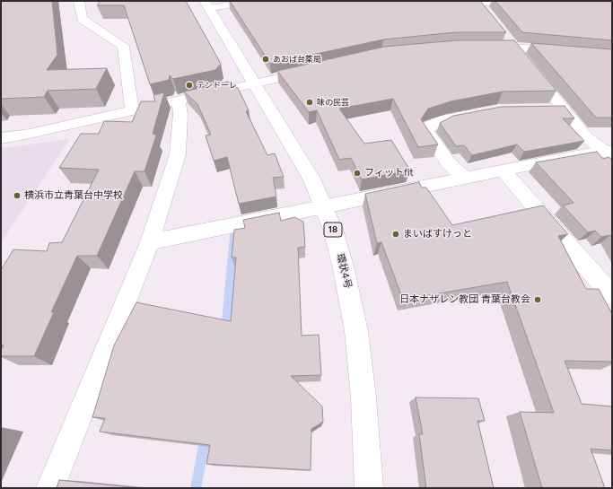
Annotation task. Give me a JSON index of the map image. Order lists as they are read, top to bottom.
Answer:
{
  "streets": {
    "street": ["18", "環状4号"]
  },
  "places": [
    "あおば台薬局",
    "テンドーレ",
    "味の民芸",
    "フィットfit",
    "横浜市立青葉台中学校",
    "まいばすけっと",
    "日本ナザレン教団 青葉台教会"
  ]
}
